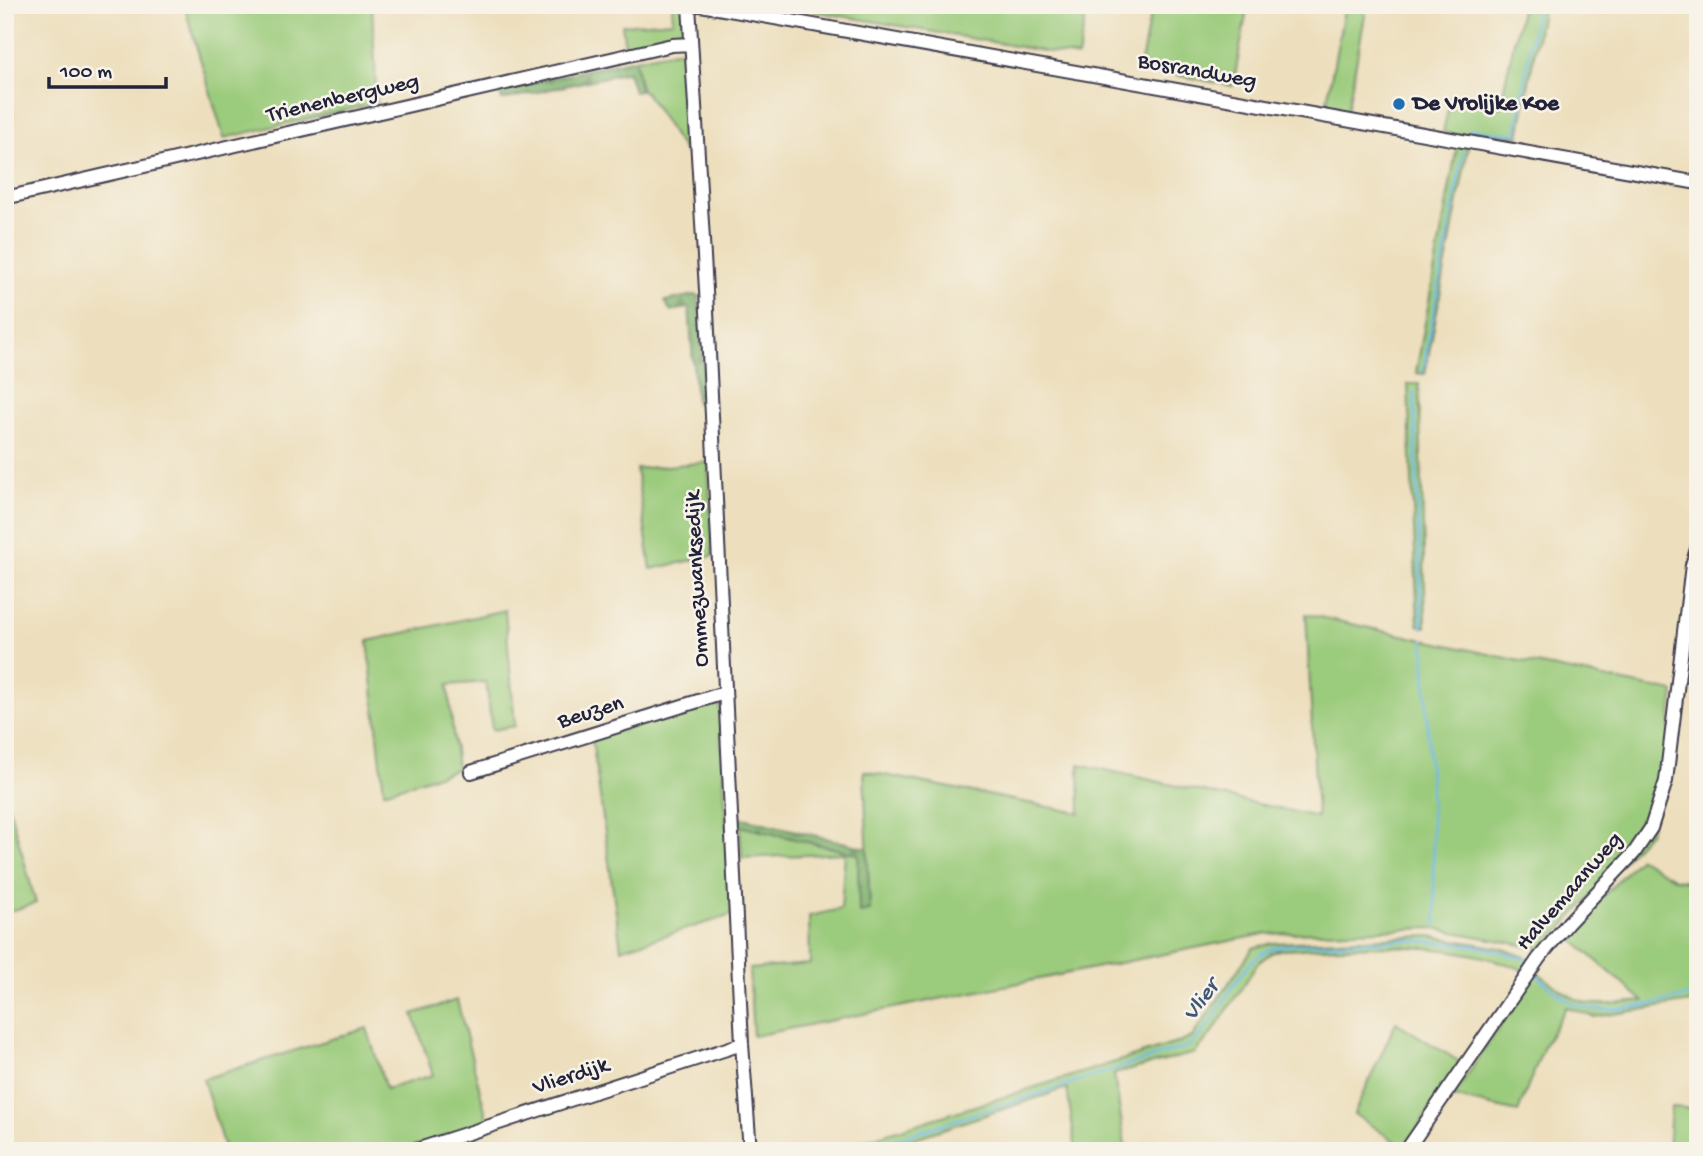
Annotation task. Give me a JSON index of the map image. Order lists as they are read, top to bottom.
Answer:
{
  "streets": {
    "street": [
      "Bosrandweg",
      "Trienenbergweg",
      "Ommezwanksedijk",
      "Beuzen",
      "Halvemaanweg",
      "Vlierdijk"
    ]
  },
  "crossings": [
    ["Bosrandweg", "Ommezwanksedijk"],
    ["Trienenbergweg", "Ommezwanksedijk"],
    ["Ommezwanksedijk", "Beuzen"],
    ["Ommezwanksedijk", "Vlierdijk"]
  ],
  "water": ["Vlier"],
  "places": ["De Vrolijke Koe"],
  "scale_bar": "100 m"
}
